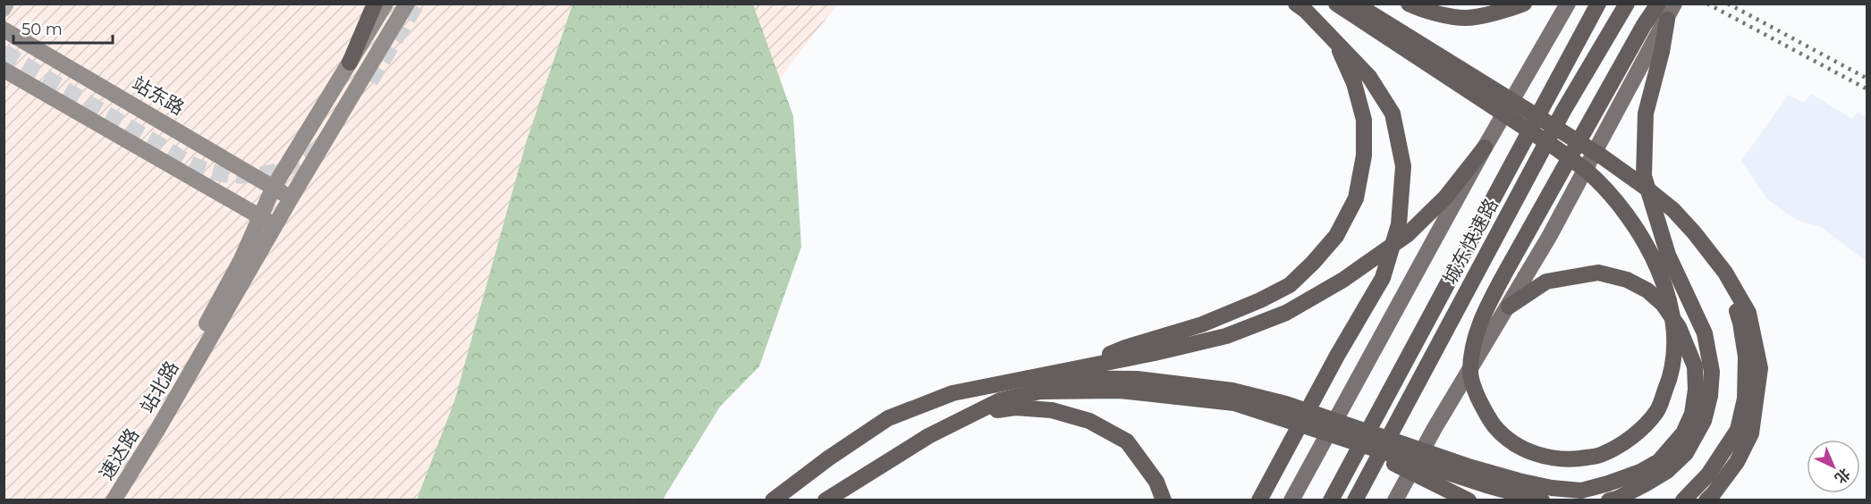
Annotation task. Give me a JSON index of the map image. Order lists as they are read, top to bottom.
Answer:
{
  "streets": {
    "highway": ["城东快速路"],
    "street": ["站东路", "站北路", "速达路"]
  },
  "crossings": [
    ["站东路", "站北路"],
    ["站北路", "速达路"]
  ],
  "scale_bar": "50 m",
  "north": "bottom right"
}
